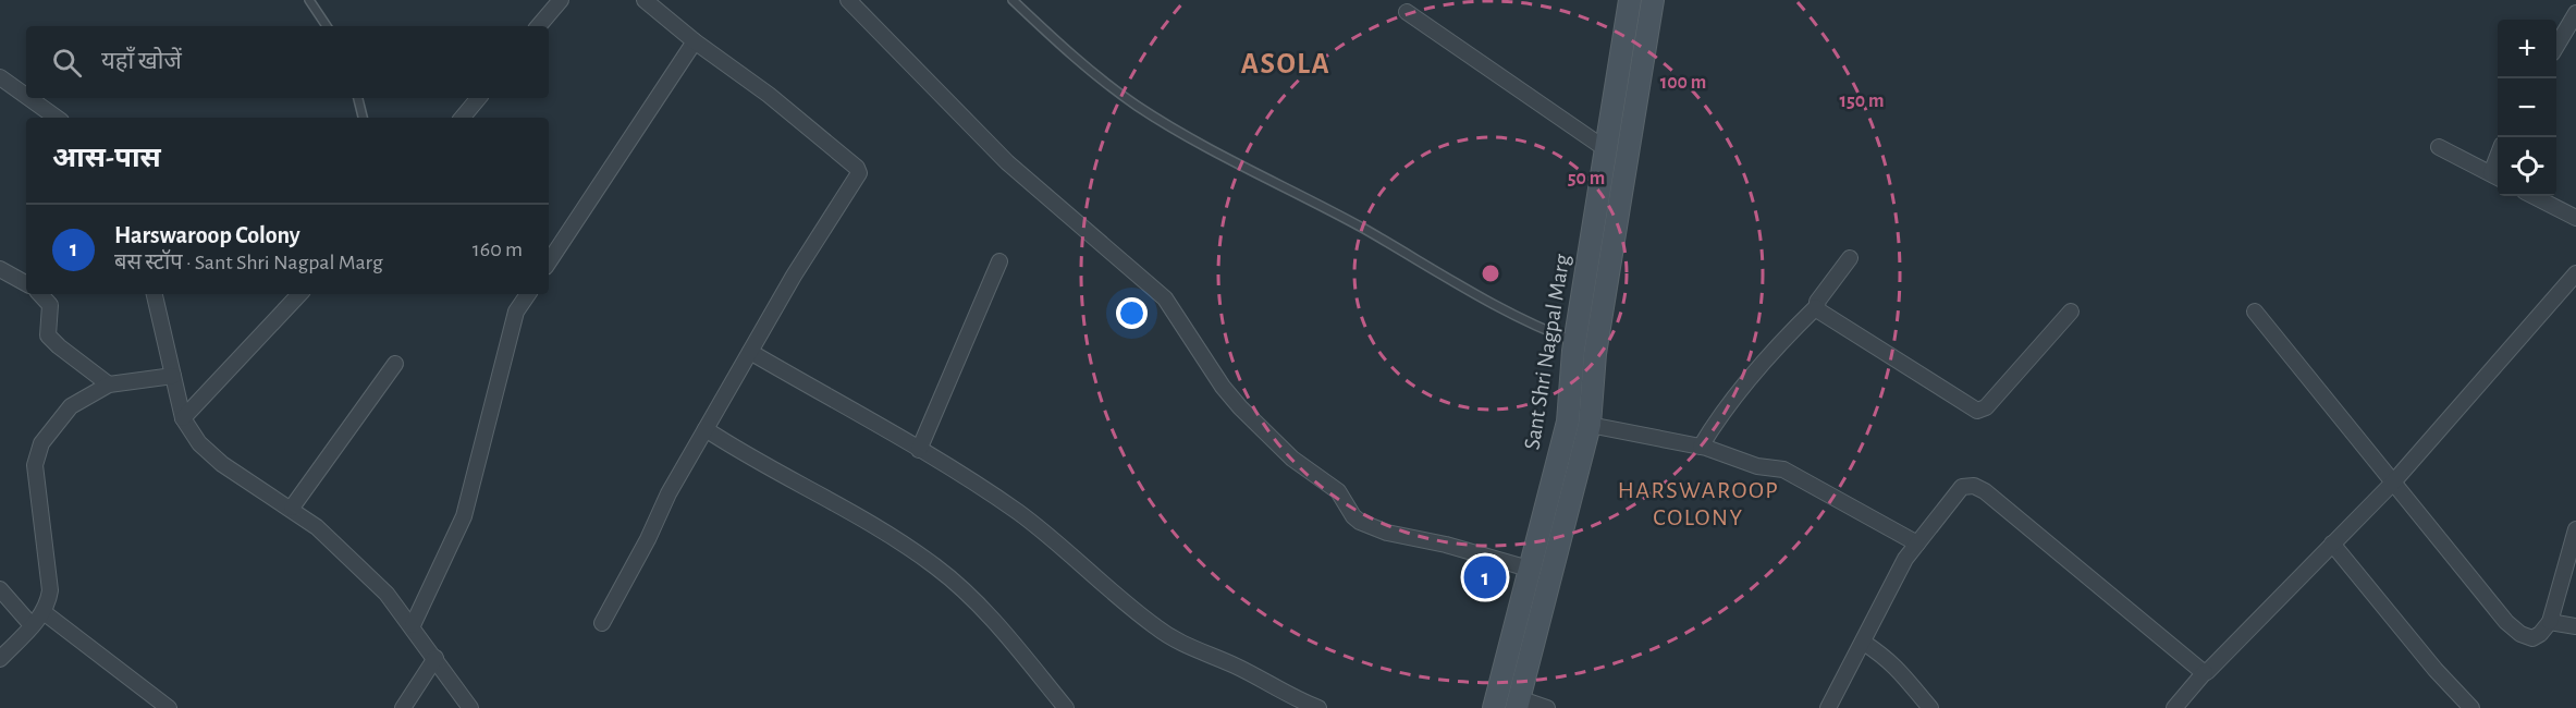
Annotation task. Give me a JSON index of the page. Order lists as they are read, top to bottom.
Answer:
{
  "streets": {
    "main road": ["Sant Shri Nagpal Marg"]
  },
  "districts": ["ASOLA", "HARSWAROOP COLONY"],
  "page": {
    "map_buttons": ["+", "−"],
    "search": "यहाँ खोजें",
    "heading": "आस-पास",
    "list": [
      {
        "mark": "1",
        "name": "Harswaroop Colony",
        "note": "बस स्टॉप · Sant Shri Nagpal Marg",
        "value": "160 m"
      }
    ],
    "pins": "1"
  },
  "rings": ["100 m", "150 m", "50 m"]
}
